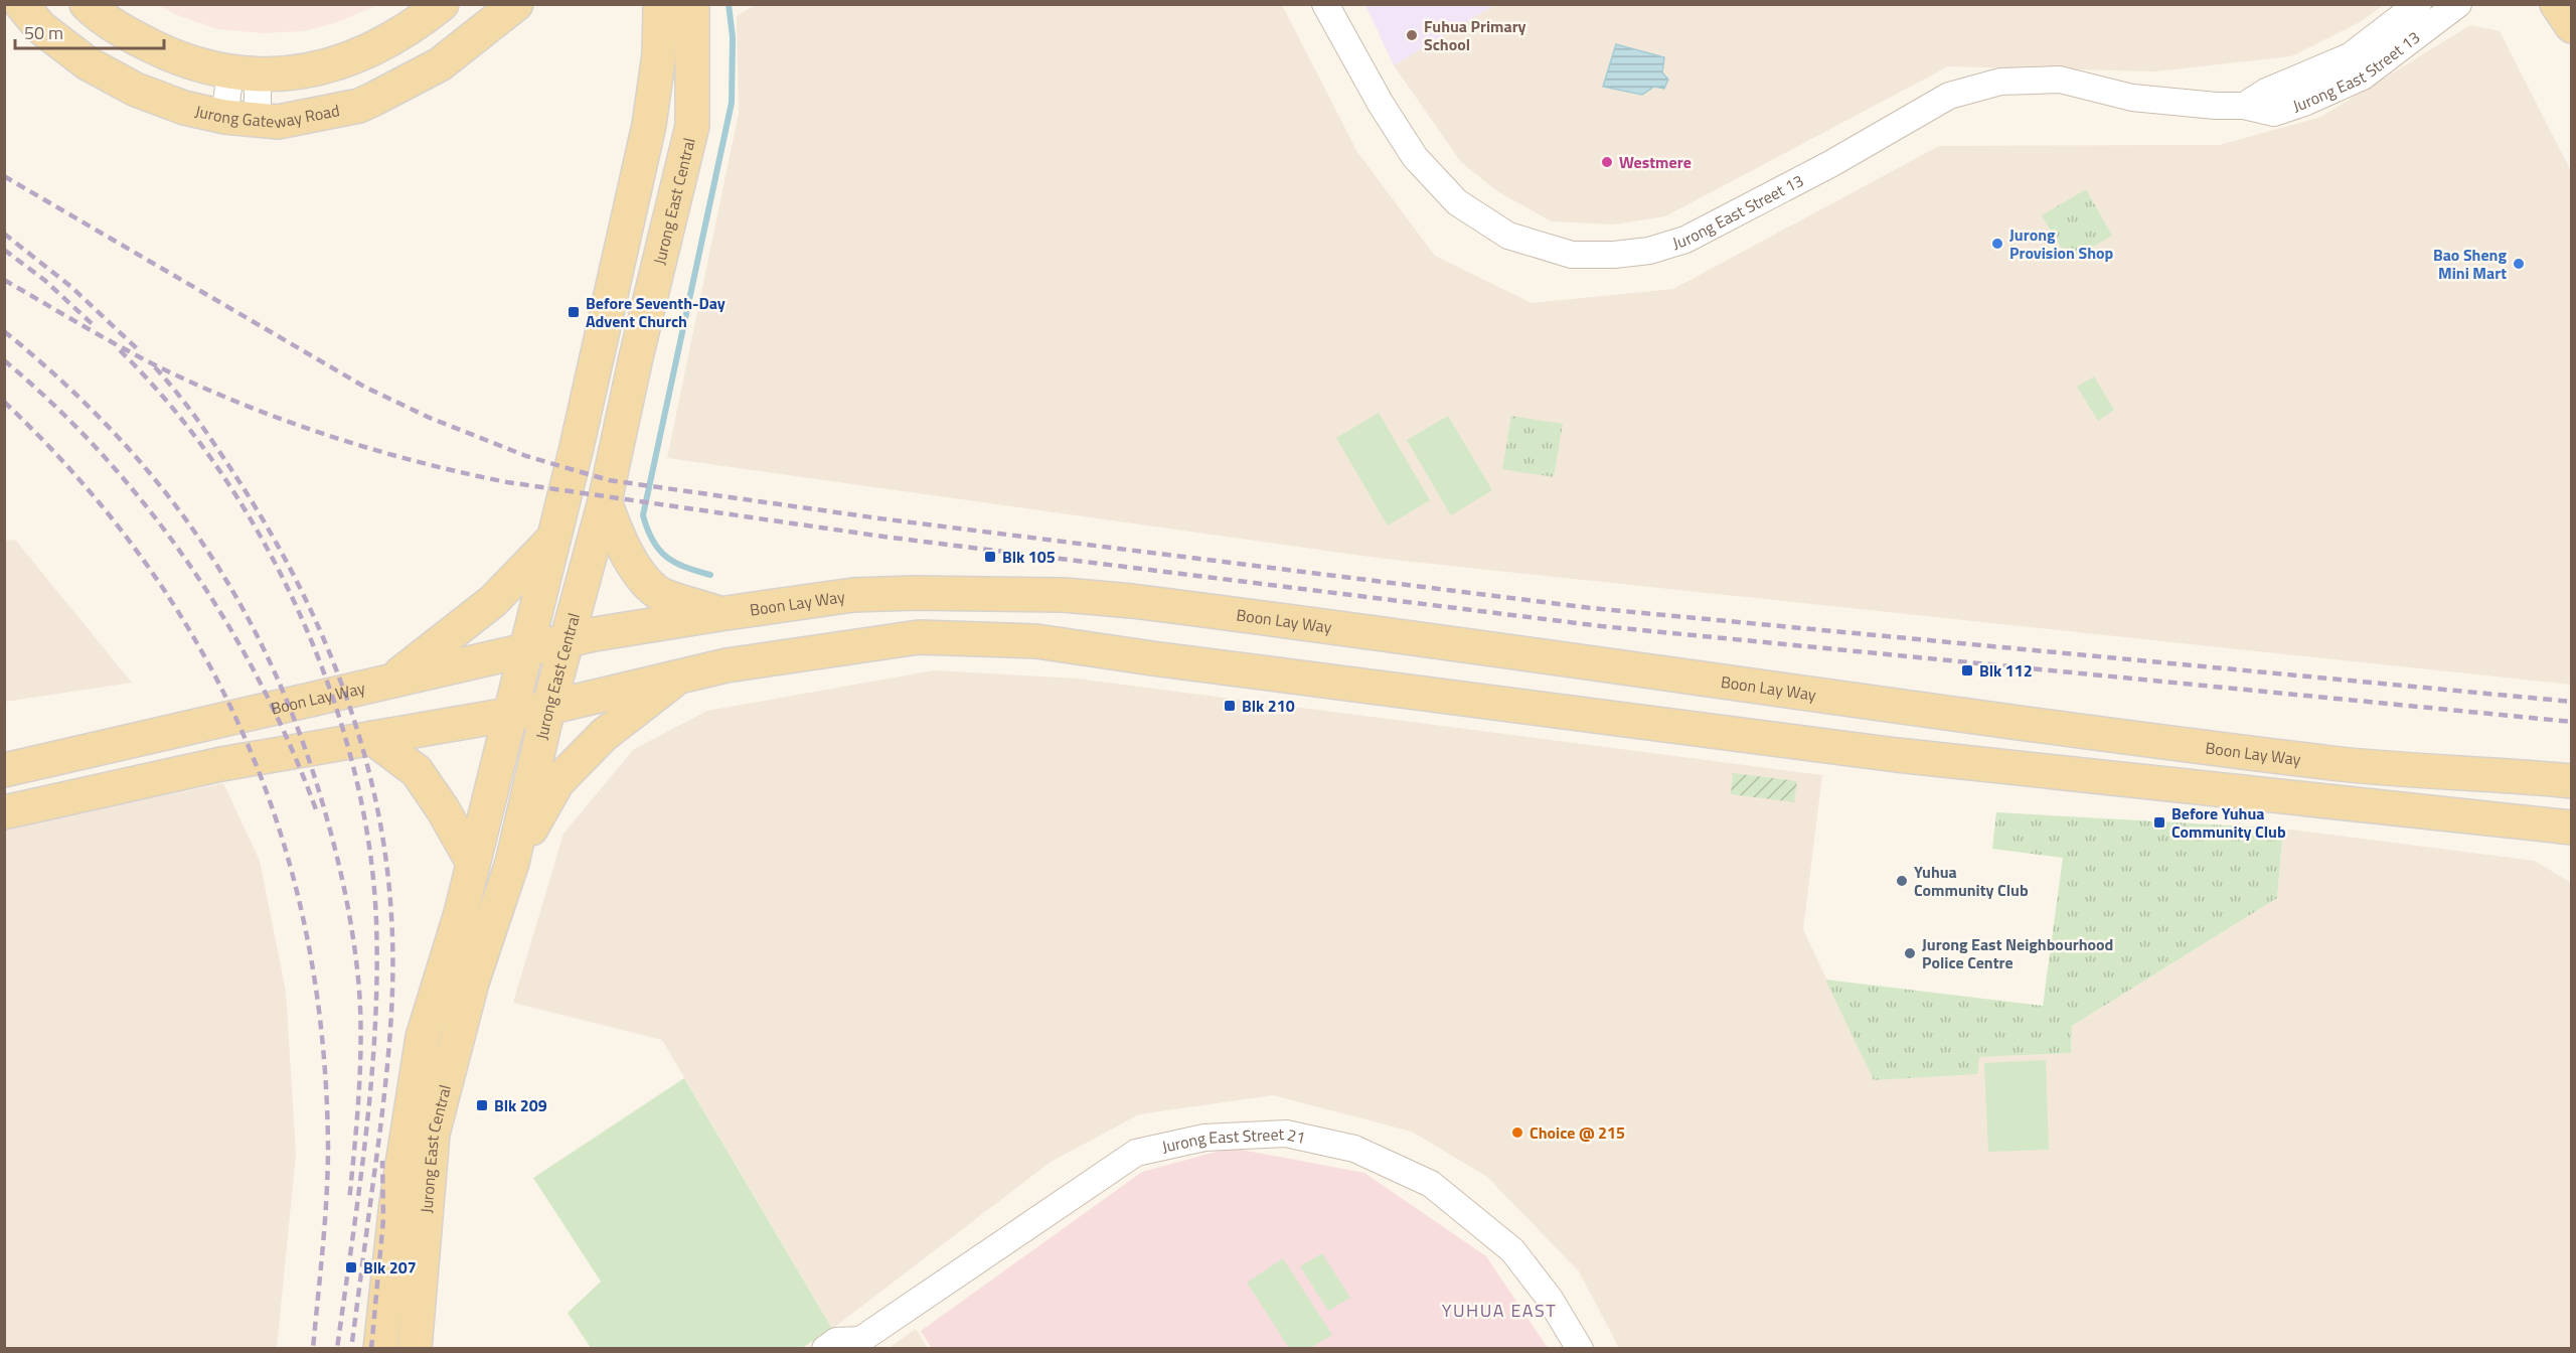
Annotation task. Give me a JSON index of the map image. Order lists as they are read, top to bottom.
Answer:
{
  "streets": {
    "main road": ["Jurong Gateway Road", "Jurong East Central", "Boon Lay Way"],
    "street": ["Jurong East Street 13", "Jurong East Street 21"]
  },
  "crossings": [
    ["Jurong East Central", "Boon Lay Way"]
  ],
  "districts": ["YUHUA EAST"],
  "places": {
    "other": [
      "Fuhua Primary School",
      "Westmere",
      "Jurong Provision Shop",
      "Bao Sheng Mini Mart",
      "Yuhua Community Club",
      "Jurong East Neighbourhood Police Centre",
      "Choice @ 215"
    ],
    "transit": [
      "Before Seventh-Day Advent Church",
      "Blk 105",
      "Blk 112",
      "Blk 210",
      "Before Yuhua Community Club",
      "Blk 209",
      "Blk 207"
    ]
  },
  "scale_bar": "50 m"
}
